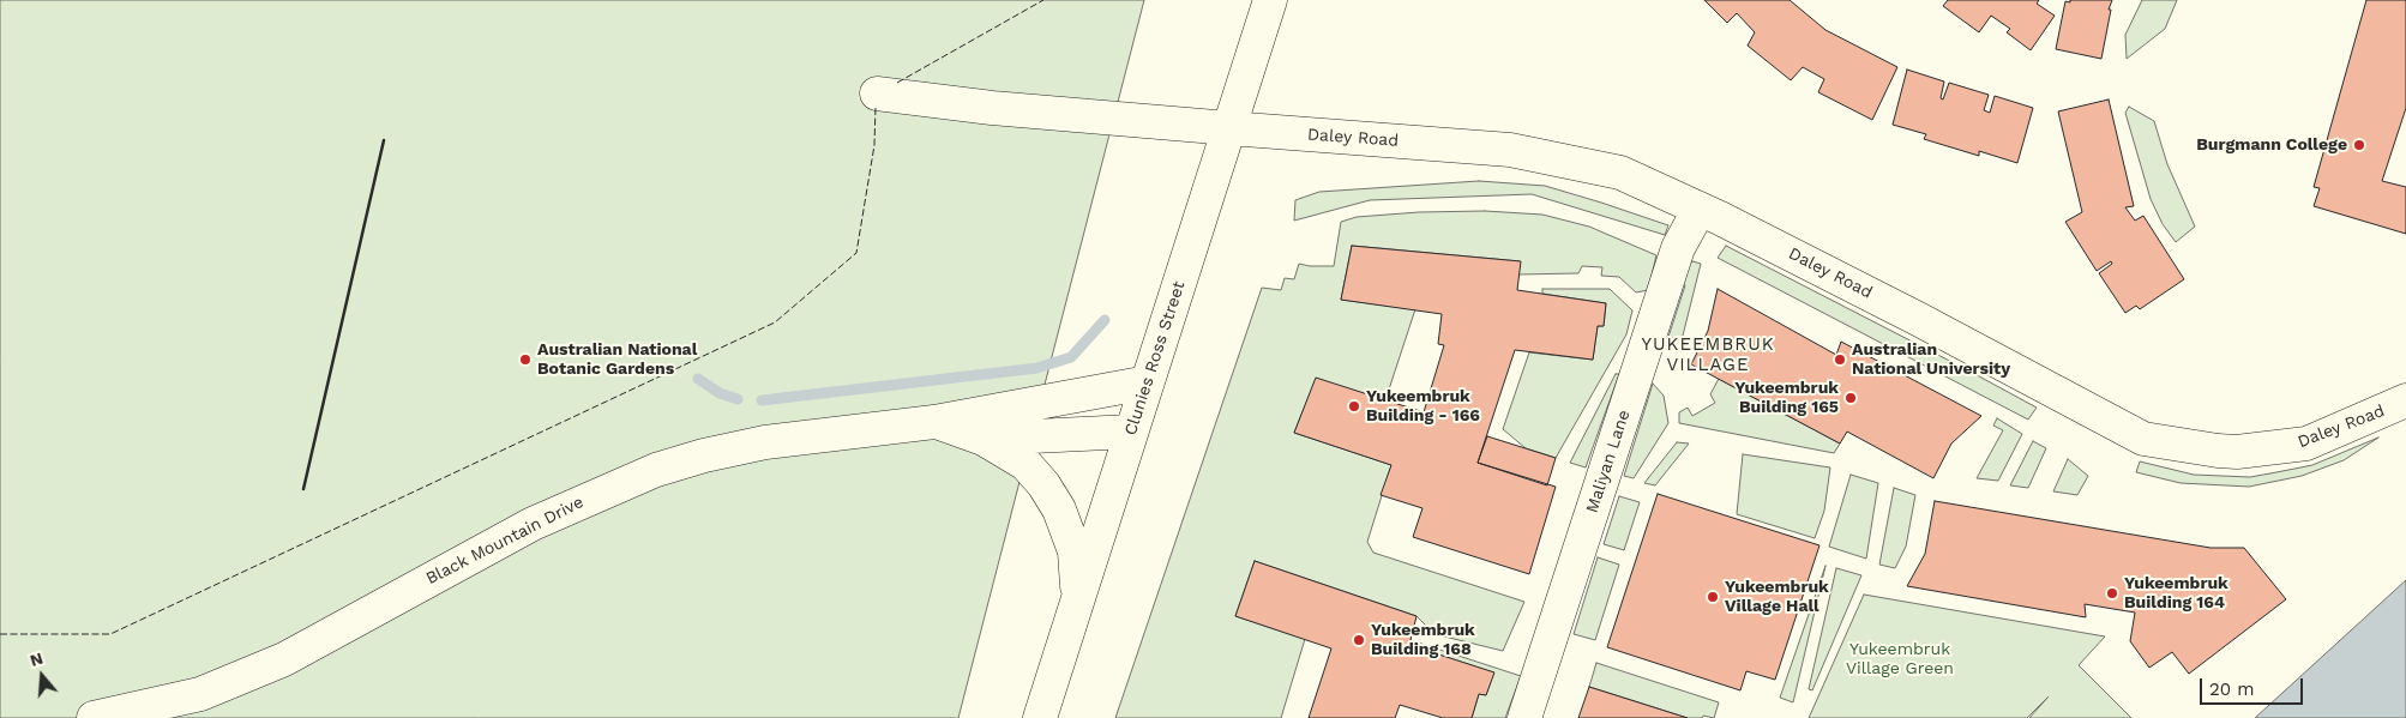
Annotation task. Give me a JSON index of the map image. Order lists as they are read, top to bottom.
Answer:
{
  "streets": {
    "street": [
      "Daley Road",
      "Clunies Ross Street",
      "Maliyan Lane",
      "Black Mountain Drive"
    ]
  },
  "crossings": [
    ["Daley Road", "Clunies Ross Street"],
    ["Daley Road", "Maliyan Lane"],
    ["Clunies Ross Street", "Black Mountain Drive"]
  ],
  "districts": ["YUKEEMBRUK VILLAGE"],
  "parks": ["Yukeembruk Village Green"],
  "places": [
    "Burgmann College",
    "Australian National Botanic Gardens",
    "Australian National University",
    "Yukeembruk Building 165",
    "Yukeembruk Building - 166",
    "Yukeembruk Building 164",
    "Yukeembruk Village Hall",
    "Yukeembruk Building 168"
  ],
  "scale_bar": "20 m",
  "north": "top"
}
